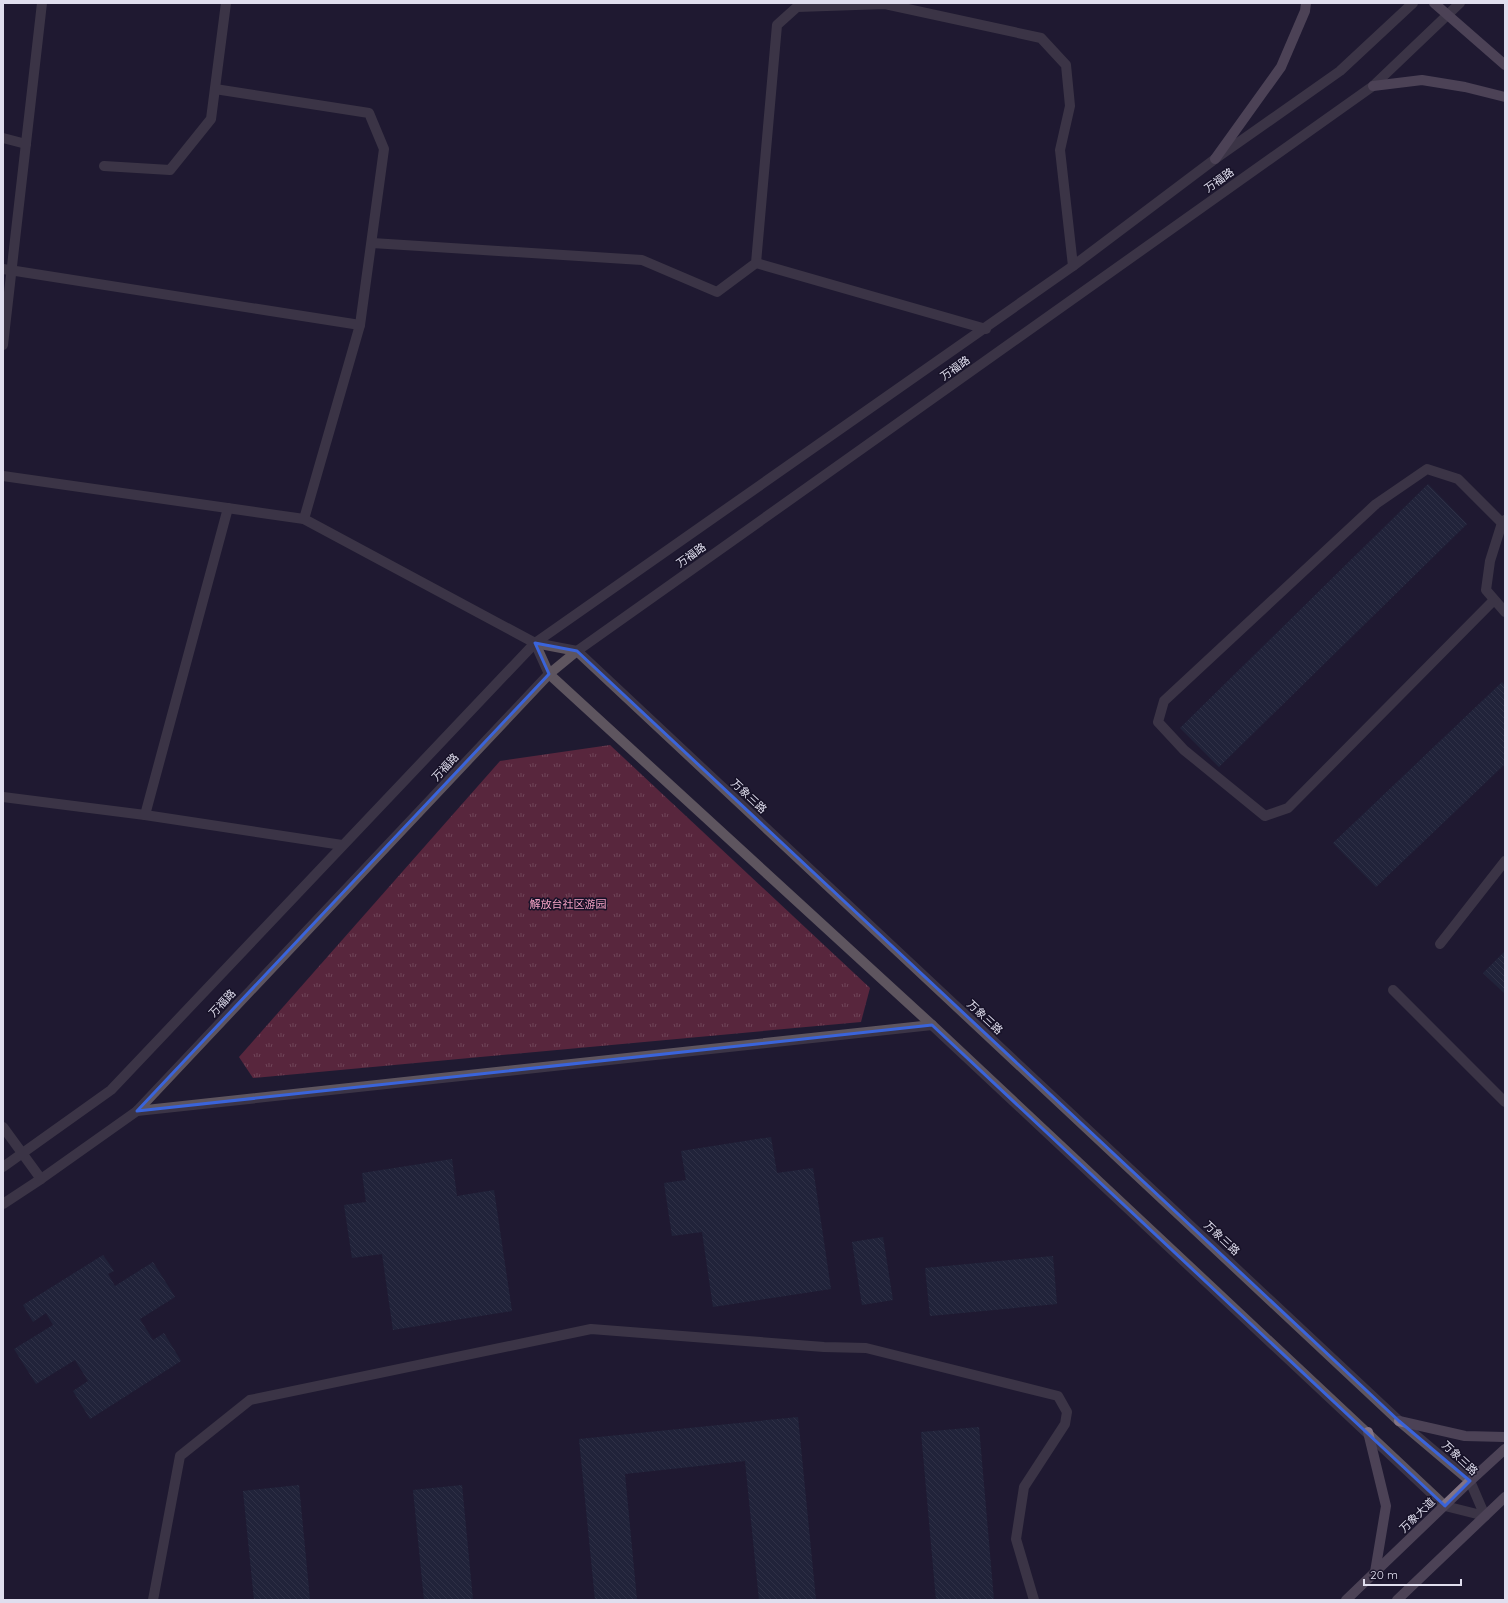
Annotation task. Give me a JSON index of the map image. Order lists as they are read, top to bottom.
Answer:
{
  "streets": {
    "main road": ["万象大道"],
    "street": ["万福路", "万象三路"]
  },
  "crossings": [
    ["万福路", "万象三路"],
    ["万象三路", "万象大道"]
  ],
  "parks": ["解放台社区游园"],
  "scale_bar": "20 m"
}
